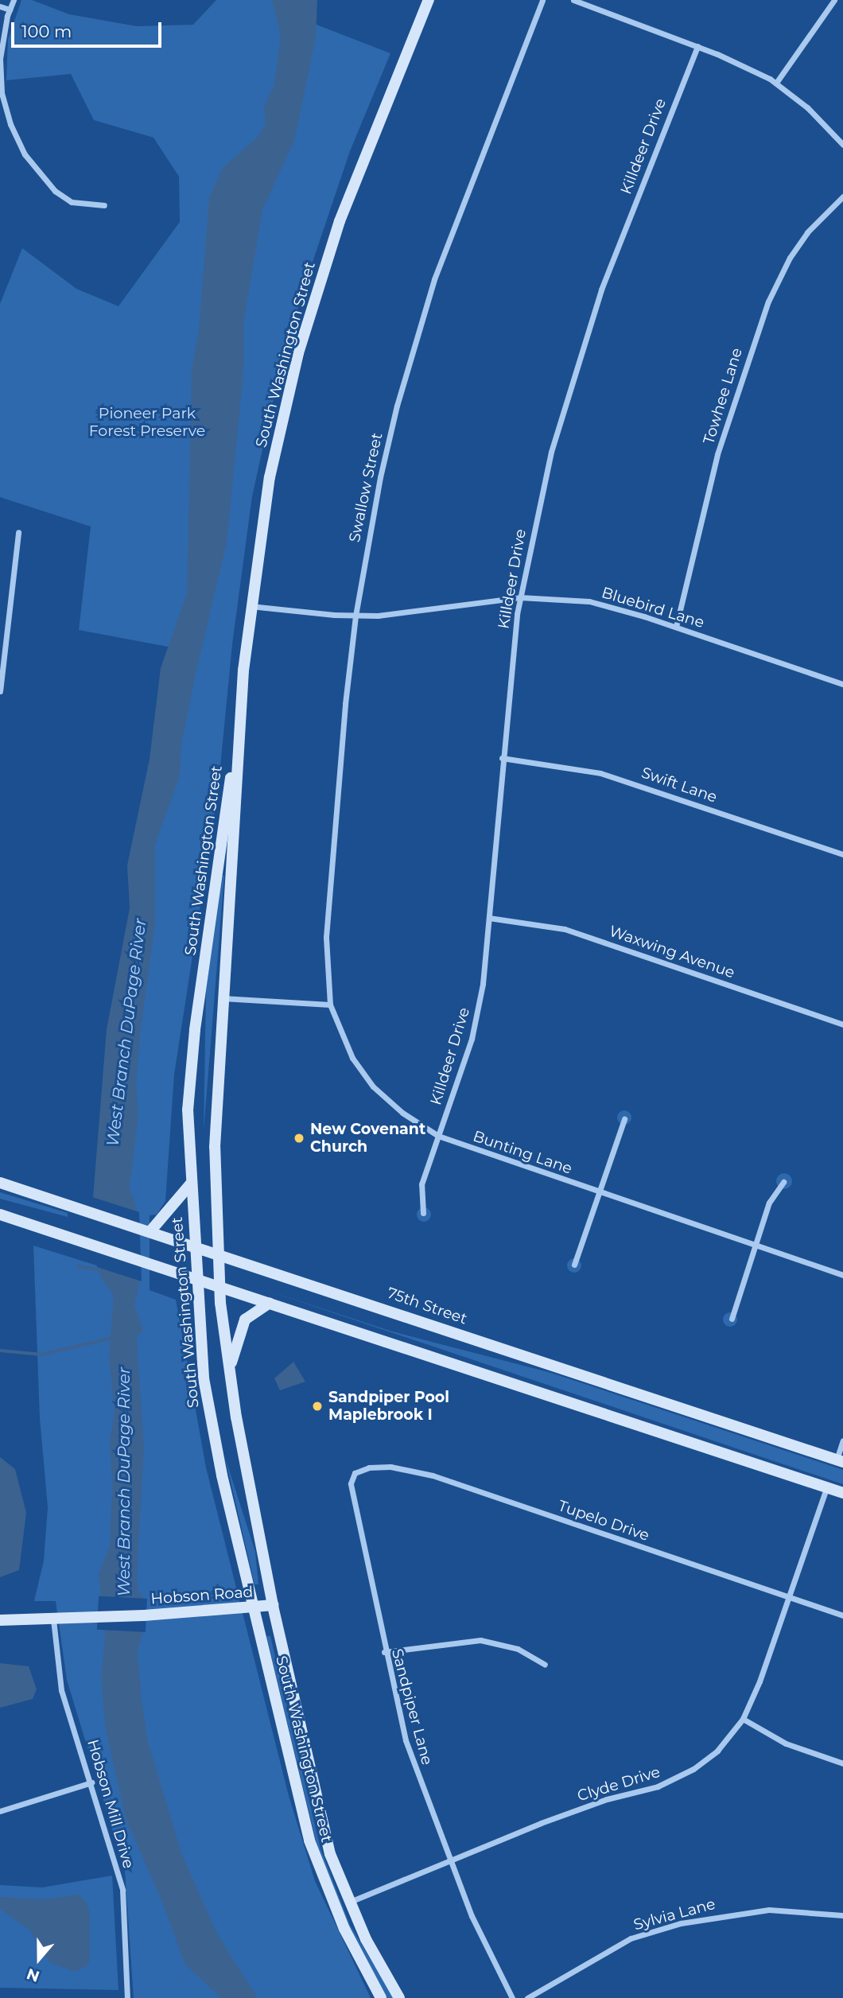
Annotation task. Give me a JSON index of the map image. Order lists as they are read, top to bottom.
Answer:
{
  "streets": {
    "main road": ["South Washington Street", "75th Street", "Hobson Road"],
    "street": [
      "Killdeer Drive",
      "Towhee Lane",
      "Swallow Street",
      "Bluebird Lane",
      "Swift Lane",
      "Waxwing Avenue",
      "Bunting Lane",
      "Tupelo Drive",
      "Sandpiper Lane",
      "Clyde Drive",
      "Hobson Mill Drive",
      "Sylvia Lane"
    ]
  },
  "crossings": [
    ["Killdeer Drive", "Bluebird Lane"],
    ["Killdeer Drive", "Swift Lane"],
    ["Killdeer Drive", "Waxwing Avenue"],
    ["Killdeer Drive", "Bunting Lane"],
    ["South Washington Street", "Bluebird Lane"],
    ["South Washington Street", "75th Street"],
    ["South Washington Street", "Hobson Road"],
    ["South Washington Street", "Clyde Drive"],
    ["Towhee Lane", "Bluebird Lane"],
    ["Swallow Street", "Bluebird Lane"],
    ["Swallow Street", "Bunting Lane"],
    ["Tupelo Drive", "Sandpiper Lane"],
    ["Tupelo Drive", "Clyde Drive"],
    ["Hobson Road", "Hobson Mill Drive"],
    ["Sandpiper Lane", "Clyde Drive"]
  ],
  "water": ["West Branch DuPage River"],
  "parks": ["Pioneer Park Forest Preserve"],
  "places": ["New Covenant Church", "Sandpiper Pool Maplebrook I"],
  "scale_bar": "100 m",
  "north": "bottom"
}
